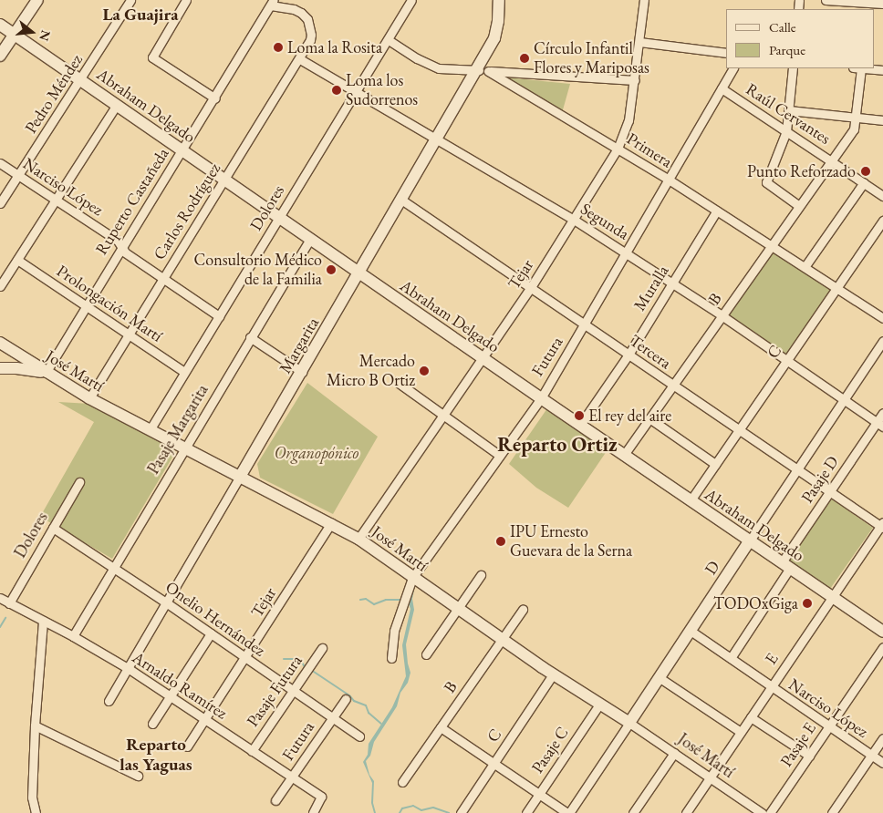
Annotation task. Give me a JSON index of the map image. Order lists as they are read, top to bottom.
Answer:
{
  "streets": {
    "street": [
      "Pedro Méndez",
      "Abraham Delgado",
      "Raúl Cervantes",
      "Primera",
      "Narciso López",
      "Ruperto Castañeda",
      "Dolores",
      "Carlos Rodríguez",
      "Segunda",
      "Tejar",
      "Muralla",
      "B",
      "Prolongación Martí",
      "Margarita",
      "Tercera",
      "C",
      "Futura",
      "José Martí",
      "Pasaje Margarita",
      "Pasaje D",
      "D",
      "Onelio Hernández",
      "E",
      "Arnaldo Ramírez",
      "Pasaje Futura",
      "Pasaje E",
      "Pasaje C"
    ]
  },
  "crossings": [
    ["Pedro Méndez", "Abraham Delgado"],
    ["Pedro Méndez", "Narciso López"],
    ["Abraham Delgado", "Ruperto Castañeda"],
    ["Abraham Delgado", "Dolores"],
    ["Abraham Delgado", "Carlos Rodríguez"],
    ["Abraham Delgado", "Tejar"],
    ["Abraham Delgado", "Muralla"],
    ["Abraham Delgado", "B"],
    ["Abraham Delgado", "Margarita"],
    ["Abraham Delgado", "C"],
    ["Abraham Delgado", "Futura"],
    ["Abraham Delgado", "Pasaje Margarita"],
    ["Abraham Delgado", "Pasaje D"],
    ["Abraham Delgado", "D"],
    ["Abraham Delgado", "E"],
    ["Raúl Cervantes", "B"],
    ["Raúl Cervantes", "Futura"],
    ["Primera", "Dolores"],
    ["Primera", "Tejar"],
    ["Primera", "Muralla"],
    ["Primera", "B"],
    ["Primera", "Margarita"],
    ["Primera", "C"],
    ["Primera", "Futura"],
    ["Narciso López", "Ruperto Castañeda"],
    ["Narciso López", "Dolores"],
    ["Narciso López", "Carlos Rodríguez"],
    ["Narciso López", "Pasaje D"],
    ["Narciso López", "D"],
    ["Narciso López", "E"],
    ["Narciso López", "Pasaje E"],
    ["Ruperto Castañeda", "Carlos Rodríguez"],
    ["Ruperto Castañeda", "Prolongación Martí"],
    ["Ruperto Castañeda", "José Martí"],
    ["Dolores", "Segunda"],
    ["Dolores", "Prolongación Martí"],
    ["Dolores", "José Martí"],
    ["Dolores", "Onelio Hernández"],
    ["Dolores", "Arnaldo Ramírez"],
    ["Carlos Rodríguez", "Segunda"],
    ["Carlos Rodríguez", "Prolongación Martí"],
    ["Carlos Rodríguez", "José Martí"],
    ["Segunda", "Tejar"],
    ["Segunda", "Muralla"],
    ["Segunda", "B"],
    ["Segunda", "Margarita"],
    ["Segunda", "C"],
    ["Segunda", "Futura"],
    ["Segunda", "Pasaje D"],
    ["Segunda", "D"],
    ["Tejar", "Tercera"],
    ["Tejar", "José Martí"],
    ["Tejar", "Onelio Hernández"],
    ["Tejar", "Arnaldo Ramírez"],
    ["Muralla", "Tercera"],
    ["B", "Tercera"],
    ["B", "José Martí"],
    ["Margarita", "Tercera"],
    ["Margarita", "José Martí"],
    ["Margarita", "Onelio Hernández"],
    ["Margarita", "Arnaldo Ramírez"],
    ["Tercera", "C"],
    ["Tercera", "Futura"],
    ["Tercera", "Pasaje D"],
    ["Tercera", "D"],
    ["Tercera", "E"],
    ["C", "José Martí"],
    ["Futura", "José Martí"],
    ["Futura", "Onelio Hernández"],
    ["Futura", "Arnaldo Ramírez"],
    ["José Martí", "Pasaje Margarita"],
    ["José Martí", "D"],
    ["José Martí", "E"],
    ["José Martí", "Pasaje C"],
    ["Pasaje Margarita", "Onelio Hernández"],
    ["Pasaje Margarita", "Arnaldo Ramírez"],
    ["Onelio Hernández", "Pasaje Futura"],
    ["Arnaldo Ramírez", "Pasaje Futura"]
  ],
  "districts": ["La Guajira", "Reparto Ortiz", "Reparto las Yaguas"],
  "parks": ["Organopónico"],
  "places": [
    "Loma la Rosita",
    "Círculo Infantil Flores y Mariposas",
    "Loma los Sudorrenos",
    "Punto Reforzado",
    "Consultorio Médico de la Familia",
    "Mercado Micro B Ortiz",
    "El rey del aire",
    "IPU Ernesto Guevara de la Serna",
    "TODOxGiga"
  ],
  "legend": ["Calle", "Parque"],
  "north": "right"
}
